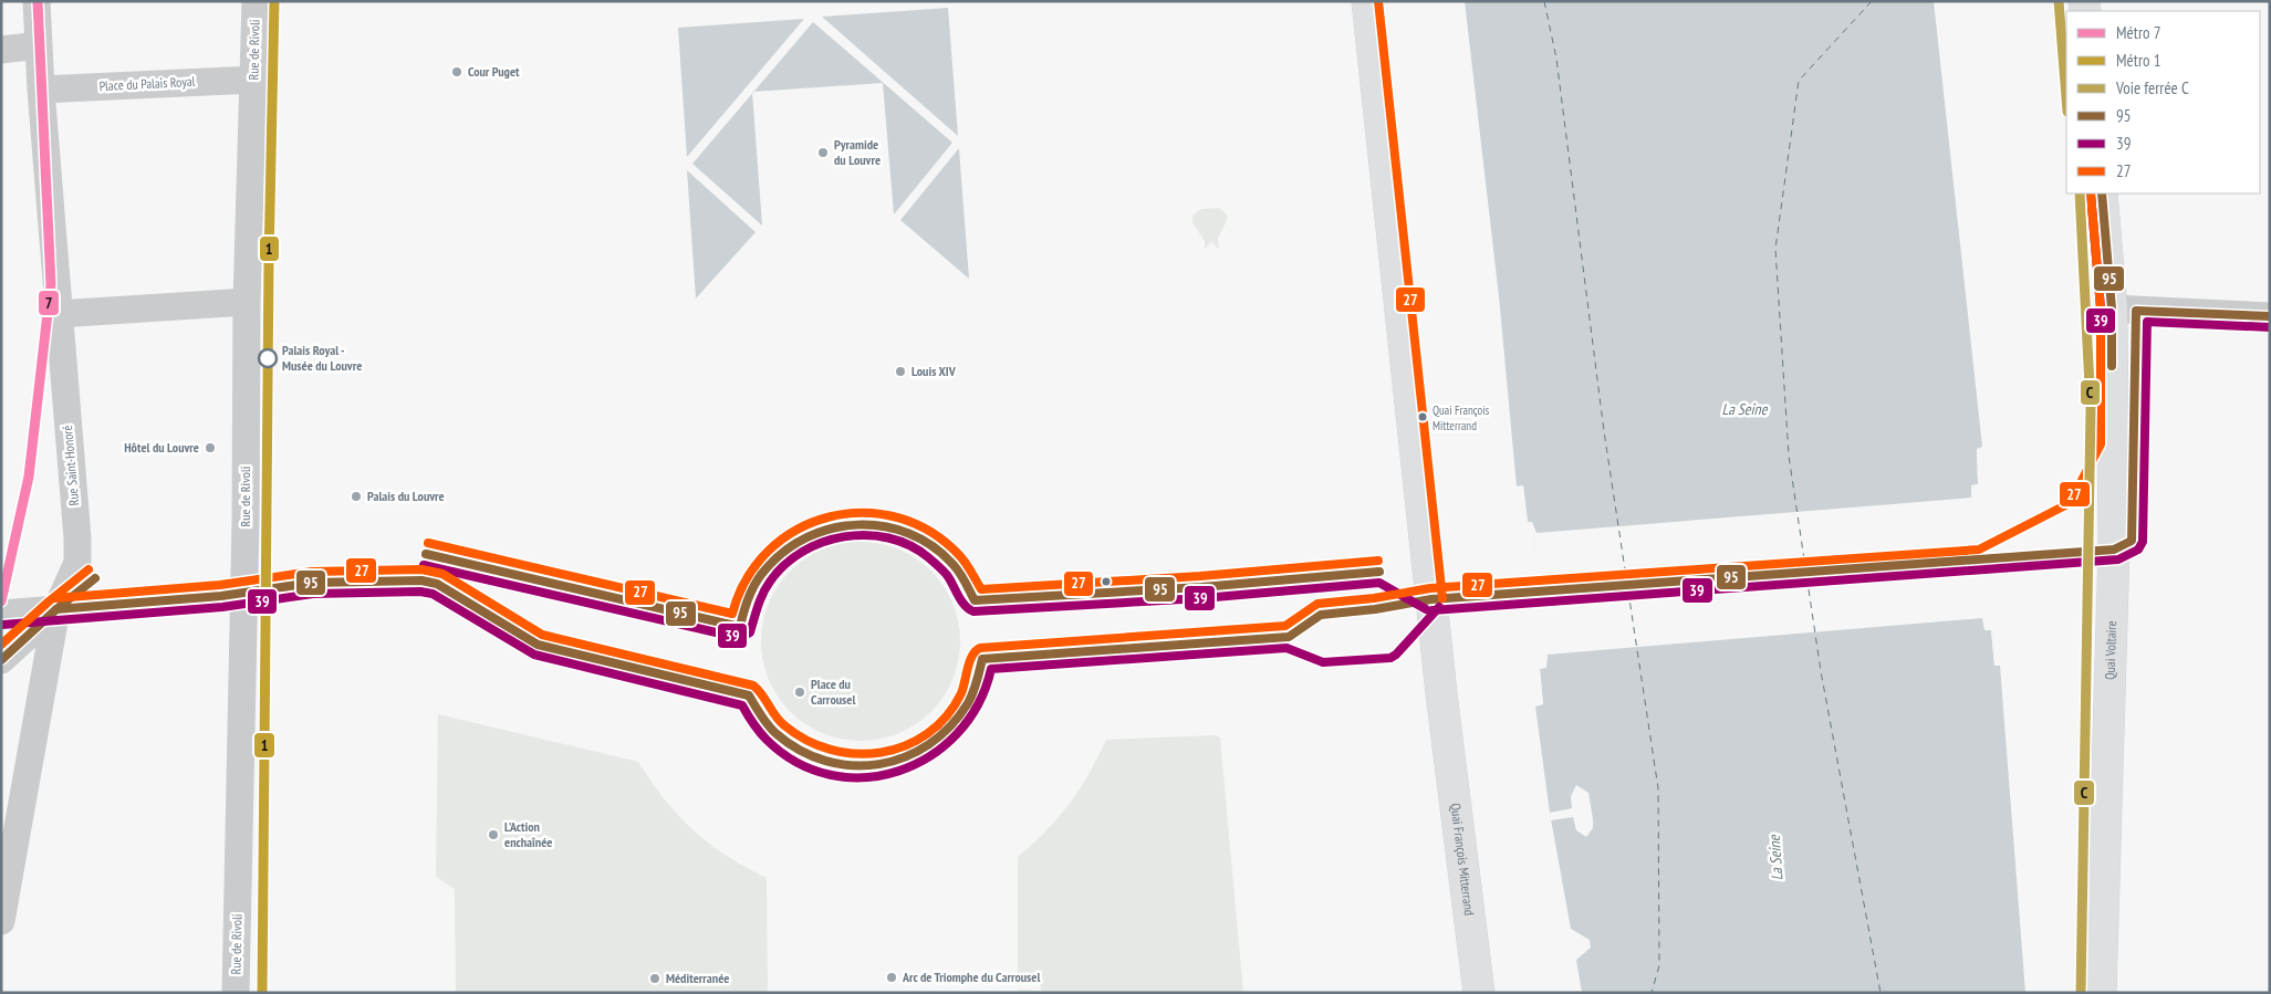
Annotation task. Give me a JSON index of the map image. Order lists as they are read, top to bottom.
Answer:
{
  "streets": {
    "main road": ["Quai Voltaire", "Quai François Mitterrand"],
    "street": ["Rue de Rivoli", "Place du Palais Royal", "Rue Saint-Honoré"]
  },
  "crossings": [
    ["Rue de Rivoli", "Place du Palais Royal"],
    ["Place du Palais Royal", "Rue Saint-Honoré"]
  ],
  "water": ["La Seine"],
  "places": [
    "Cour Puget",
    "Pyramide du Louvre",
    "Palais Royal - Musée du Louvre",
    "Louis XIV",
    "Quai François Mitterrand",
    "Hôtel du Louvre",
    "Palais du Louvre",
    "Place du Carrousel",
    "L'Action enchaînée",
    "Arc de Triomphe du Carrousel",
    "Méditerranée"
  ],
  "lines": [
    "metro line 7",
    "metro line 1",
    "rail line C",
    "transit line 27",
    "transit line 95",
    "transit line 39"
  ],
  "legend": [
    "Métro 7",
    "Métro 1",
    "Voie ferrée C",
    "95",
    "39",
    "27"
  ]
}
